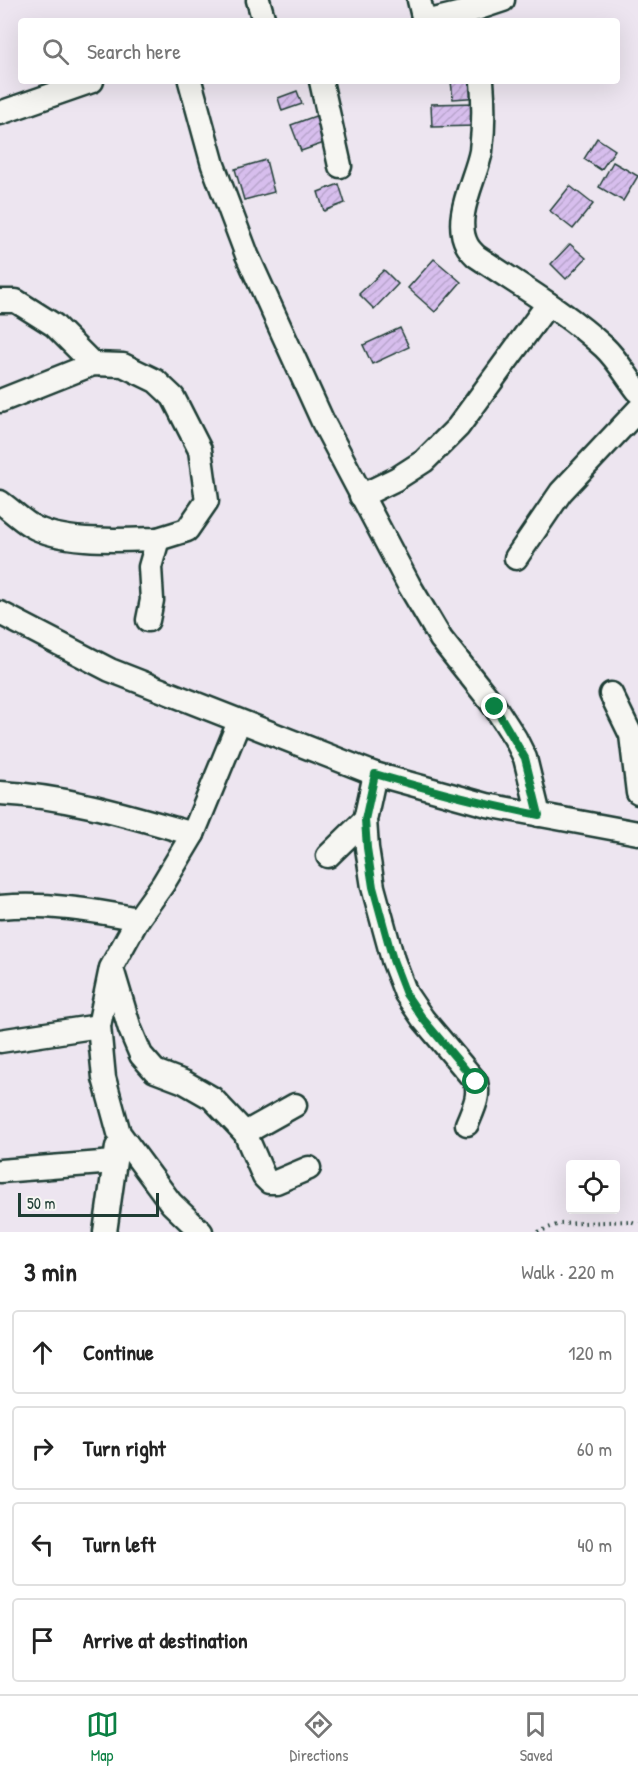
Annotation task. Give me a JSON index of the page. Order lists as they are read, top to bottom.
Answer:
{
  "scale_bar": "50 m",
  "page": {
    "search": "Search here",
    "scale": "50 m",
    "heading": ["3 min", "Walk · 220 m"],
    "list": [
      ["Continue", "120 m"],
      ["Turn right", "60 m"],
      ["Turn left", "40 m"],
      "Arrive at destination"
    ],
    "nav": ["Map", "Directions", "Saved"]
  }
}
